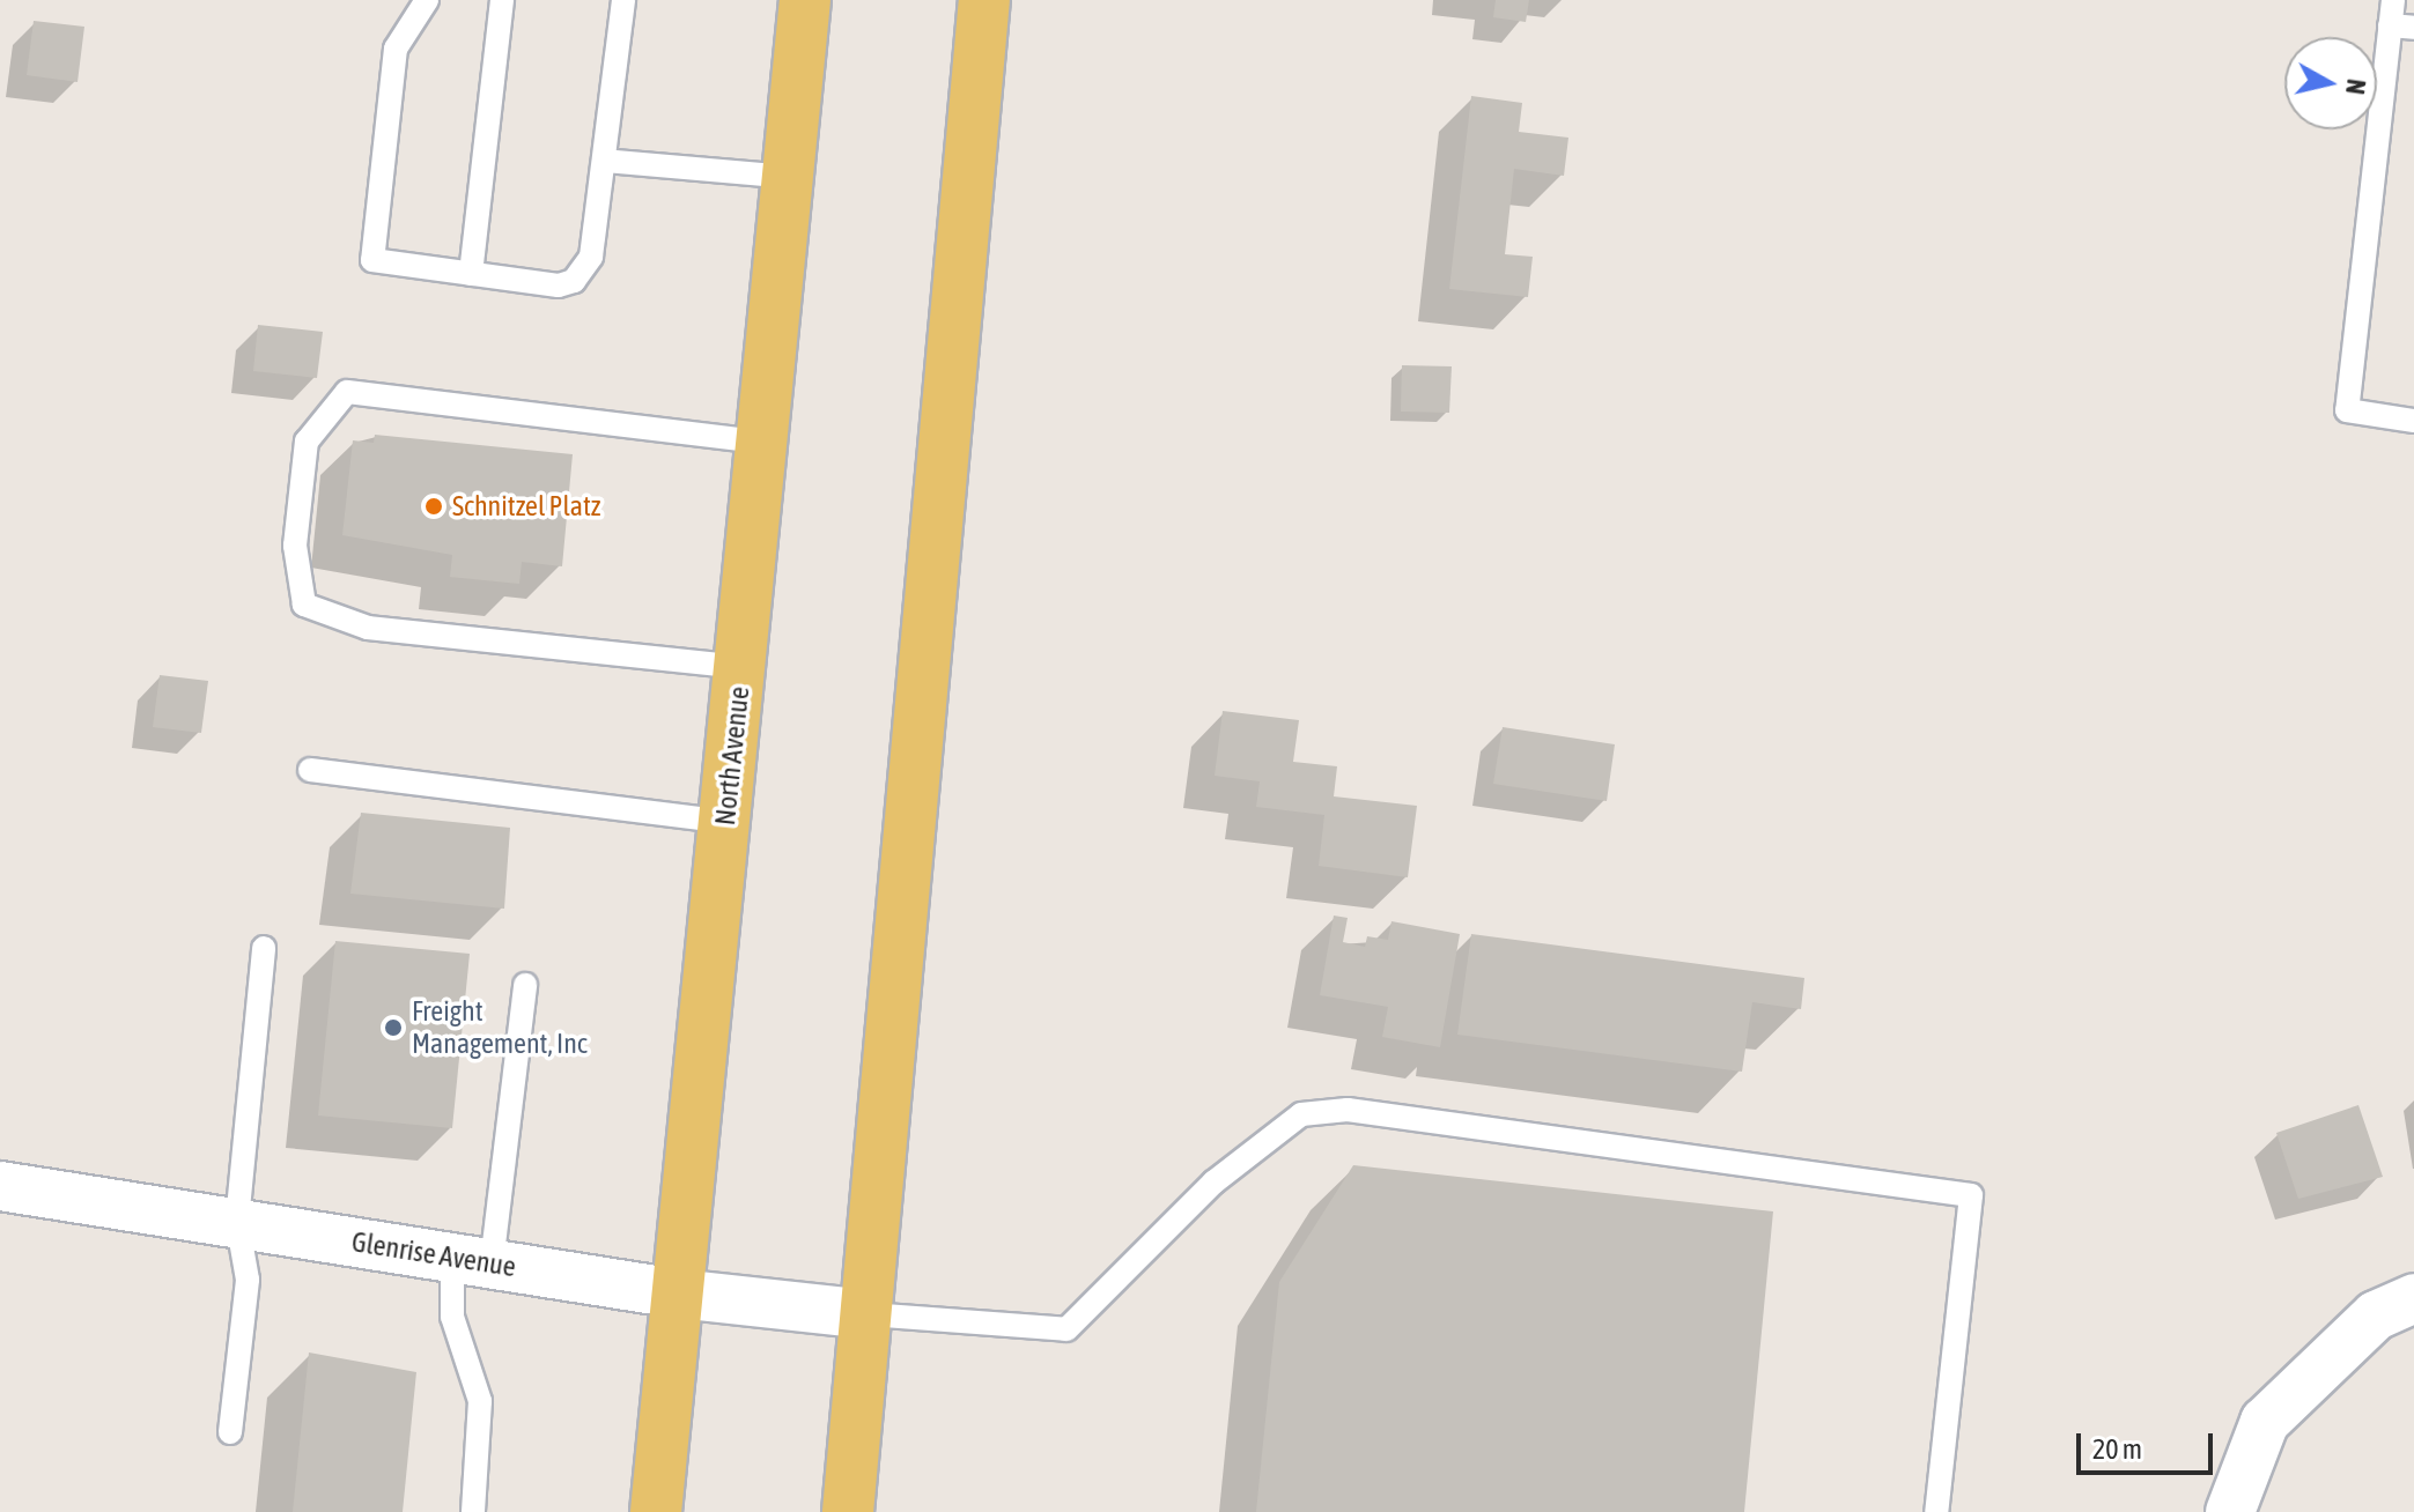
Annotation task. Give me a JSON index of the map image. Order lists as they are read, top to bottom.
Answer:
{
  "streets": {
    "main road": ["North Avenue"],
    "street": ["Glenrise Avenue"]
  },
  "crossings": [
    ["North Avenue", "Glenrise Avenue"]
  ],
  "places": ["Schnitzel Platz", "Freight Management, Inc"],
  "scale_bar": "20 m",
  "north": "right"
}
